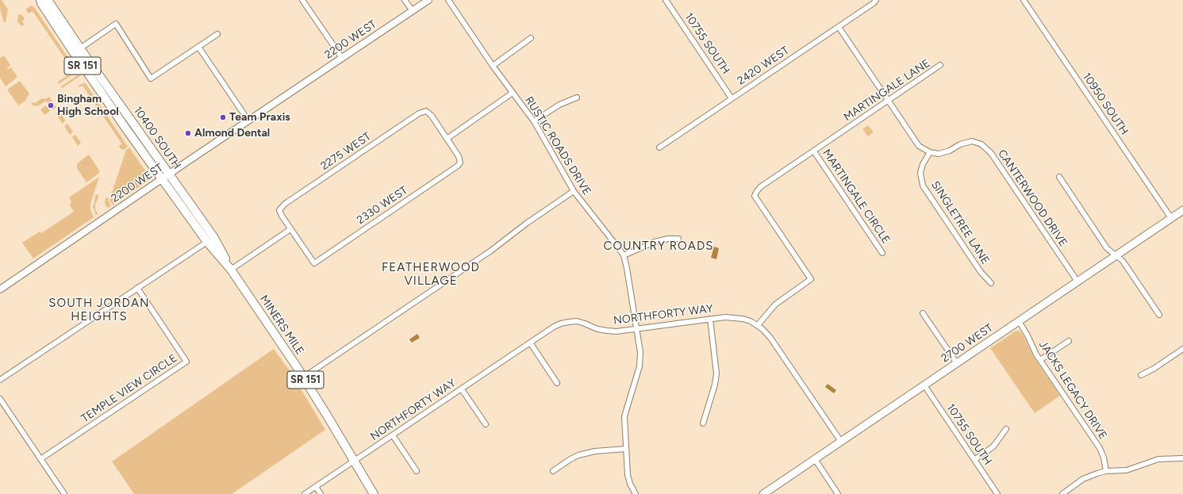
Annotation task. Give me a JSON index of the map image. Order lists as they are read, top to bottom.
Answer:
{
  "streets": {
    "main road": [
      "SR 151",
      "10400 SOUTH",
      "MINERS MILE",
      "2700 WEST"
    ],
    "street": [
      "2200 WEST",
      "10755 SOUTH",
      "2420 WEST",
      "MARTINGALE LANE",
      "10950 SOUTH",
      "RUSTIC ROADS DRIVE",
      "2275 WEST",
      "MARTINGALE CIRCLE",
      "CANTERWOOD DRIVE",
      "2330 WEST",
      "SINGLETREE LANE",
      "NORTHFORTY WAY",
      "TEMPLE VIEW CIRCLE",
      "JACKS LEGACY DRIVE"
    ]
  },
  "crossings": [
    ["2200 WEST", "10400 SOUTH"],
    ["10755 SOUTH", "2420 WEST"],
    ["10755 SOUTH", "2700 WEST"],
    ["SR 151", "10400 SOUTH"],
    ["MARTINGALE LANE", "MARTINGALE CIRCLE"],
    ["MARTINGALE LANE", "NORTHFORTY WAY"],
    ["10950 SOUTH", "2700 WEST"],
    ["10400 SOUTH", "MINERS MILE"],
    ["RUSTIC ROADS DRIVE", "NORTHFORTY WAY"],
    ["2275 WEST", "2330 WEST"],
    ["CANTERWOOD DRIVE", "SINGLETREE LANE"],
    ["CANTERWOOD DRIVE", "2700 WEST"],
    ["NORTHFORTY WAY", "MINERS MILE"],
    ["NORTHFORTY WAY", "2700 WEST"],
    ["2700 WEST", "JACKS LEGACY DRIVE"]
  ],
  "districts": ["COUNTRY ROADS", "FEATHERWOOD VILLAGE", "SOUTH JORDAN HEIGHTS"],
  "places": ["Bingham High School", "Team Praxis", "Almond Dental"]
}
